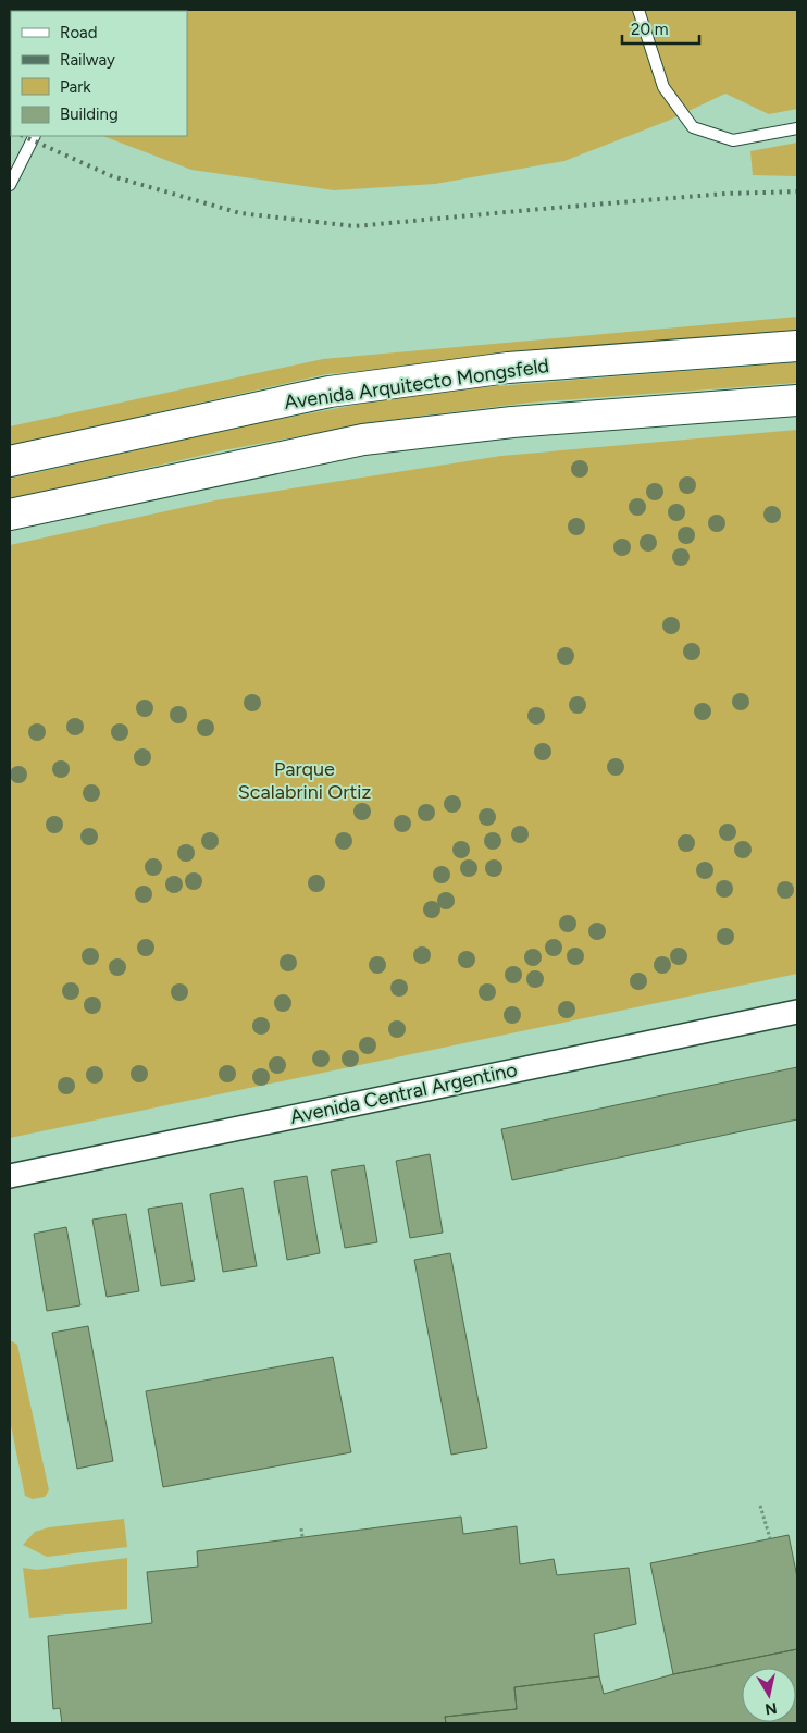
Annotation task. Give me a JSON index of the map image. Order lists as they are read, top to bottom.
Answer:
{
  "streets": {
    "main road": ["Avenida Arquitecto Mongsfeld"],
    "street": ["Avenida Central Argentino"]
  },
  "parks": ["Parque Scalabrini Ortiz"],
  "legend": [
    "Road",
    "Railway",
    "Park",
    "Building"
  ],
  "scale_bar": "20 m",
  "north": "bottom"
}
